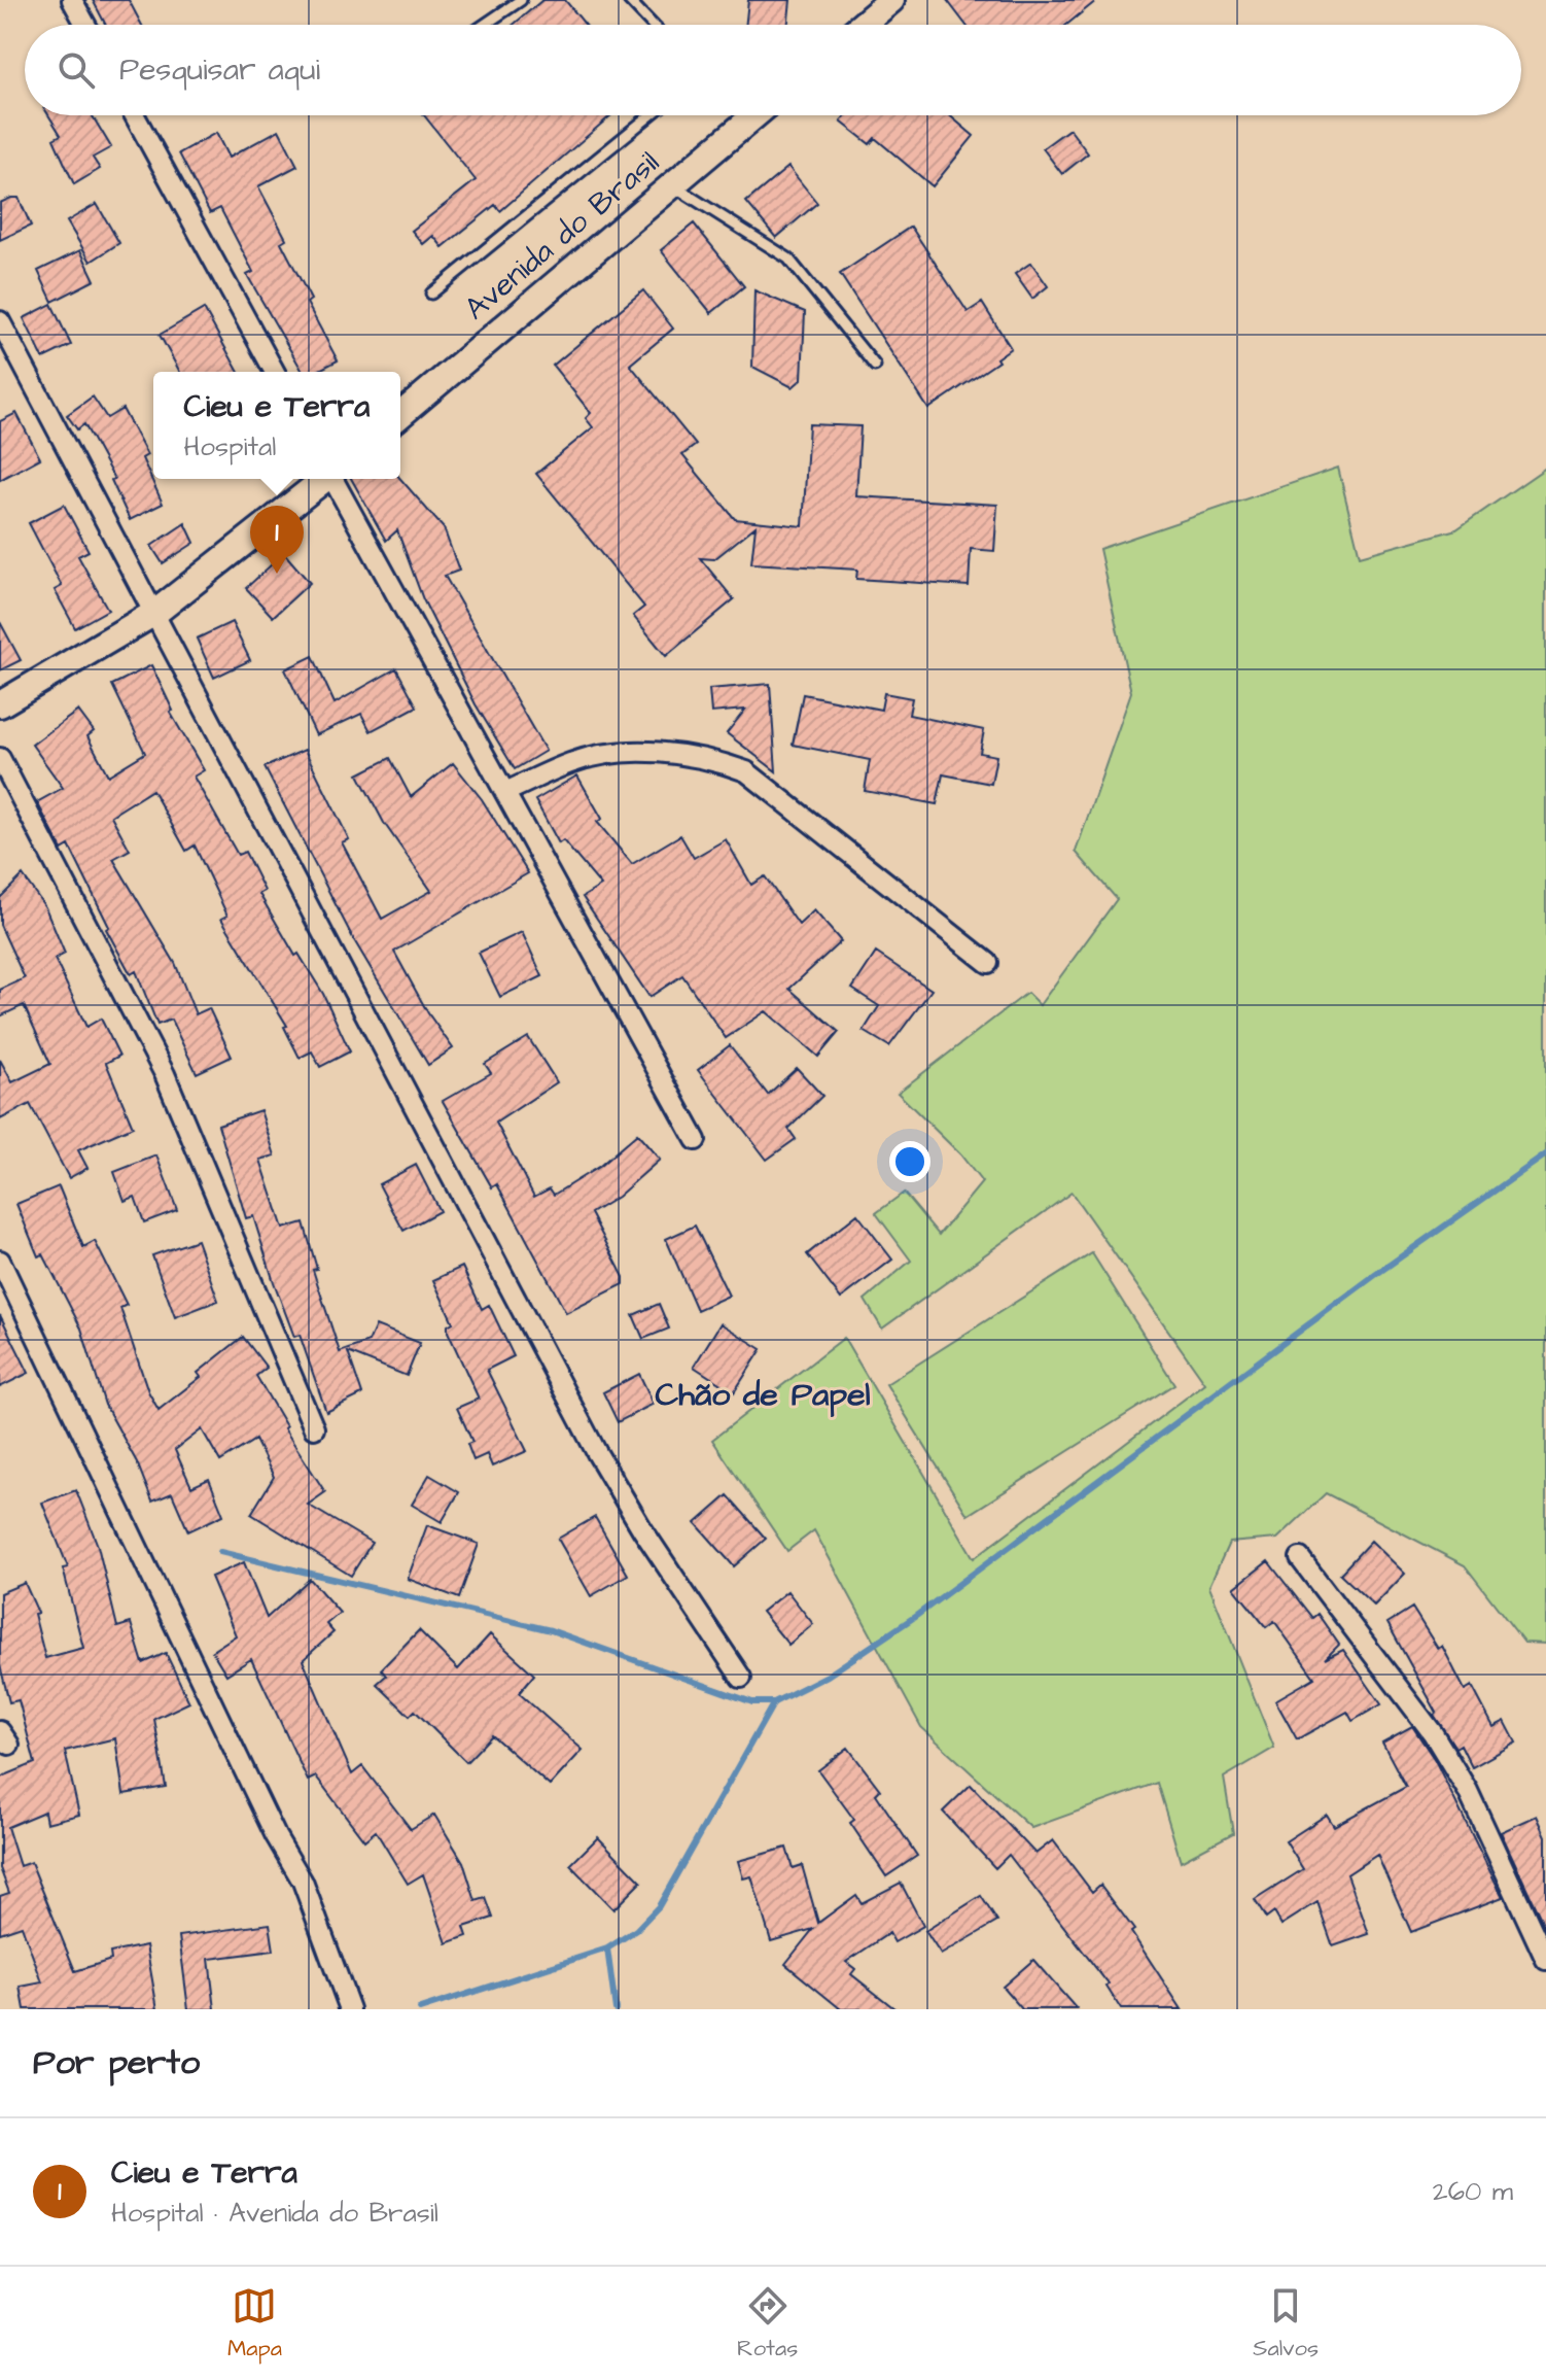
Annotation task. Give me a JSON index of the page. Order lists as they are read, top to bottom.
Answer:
{
  "streets": {
    "street": ["Avenida do Brasil"]
  },
  "districts": ["Chão de Papel"],
  "page": {
    "search": "Pesquisar aqui",
    "popup": ["Cieu e Terra", "Hospital"],
    "pins": "1",
    "heading": "Por perto",
    "list": [
      {
        "mark": "1",
        "name": "Cieu e Terra",
        "note": "Hospital · Avenida do Brasil",
        "value": "260 m"
      }
    ],
    "nav": ["Mapa", "Rotas", "Salvos"]
  }
}
